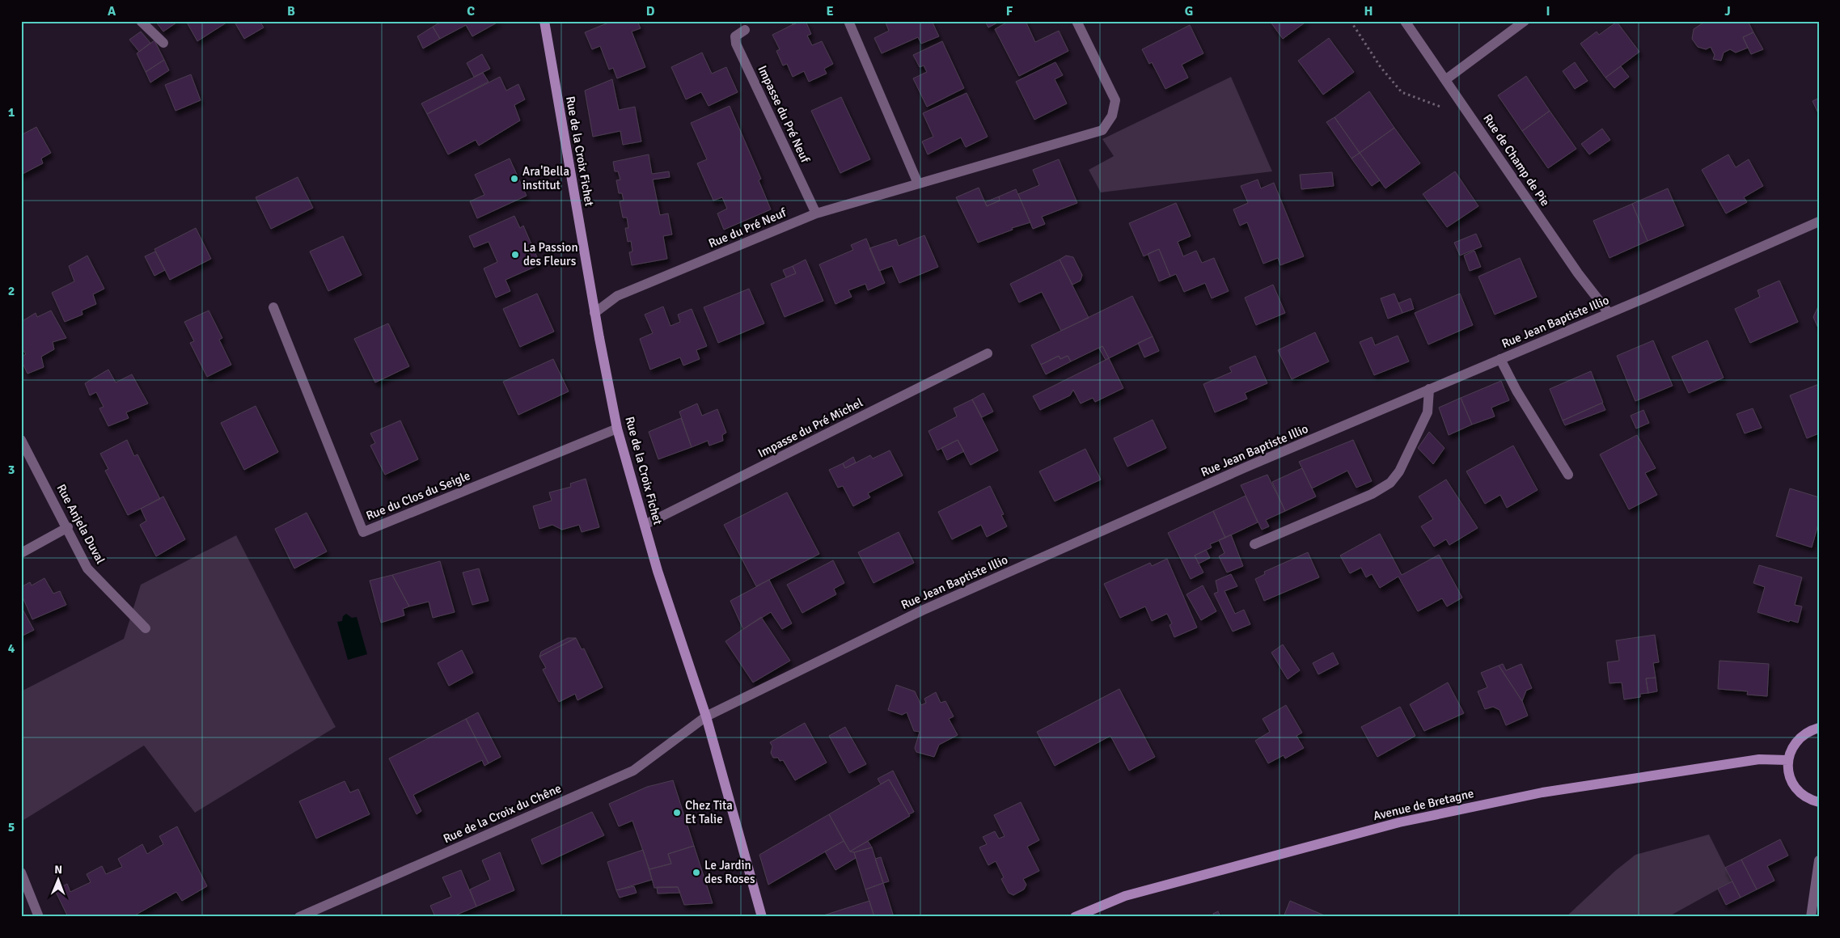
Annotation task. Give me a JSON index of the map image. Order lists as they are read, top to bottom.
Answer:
{
  "streets": {
    "street": [
      "Impasse du Pré Neuf",
      "Rue de la Croix Fichet",
      "Rue de Champ de Pie",
      "Rue du Pré Neuf",
      "Rue Jean Baptiste Illio",
      "Impasse du Pré Michel",
      "Rue du Clos du Seigle",
      "Rue Anjela Duval",
      "Avenue de Bretagne",
      "Rue de la Croix du Chêne"
    ]
  },
  "crossings": [
    ["Impasse du Pré Neuf", "Rue du Pré Neuf"],
    ["Rue de la Croix Fichet", "Rue du Pré Neuf"],
    ["Rue de la Croix Fichet", "Rue Jean Baptiste Illio"],
    ["Rue de la Croix Fichet", "Impasse du Pré Michel"],
    ["Rue de la Croix Fichet", "Rue du Clos du Seigle"],
    ["Rue de la Croix Fichet", "Rue de la Croix du Chêne"],
    ["Rue de Champ de Pie", "Rue Jean Baptiste Illio"],
    ["Rue Jean Baptiste Illio", "Rue de la Croix du Chêne"]
  ],
  "places": [
    "Ara'Bella institut",
    "La Passion des Fleurs",
    "Chez Tita Et Talie",
    "Le Jardin des Roses"
  ],
  "north": "top",
  "grid": {
    "columns": [
      "A",
      "B",
      "C",
      "D",
      "E",
      "F",
      "G",
      "H",
      "I",
      "J"
    ],
    "rows": [
      "1",
      "2",
      "3",
      "4",
      "5"
    ]
  }
}
